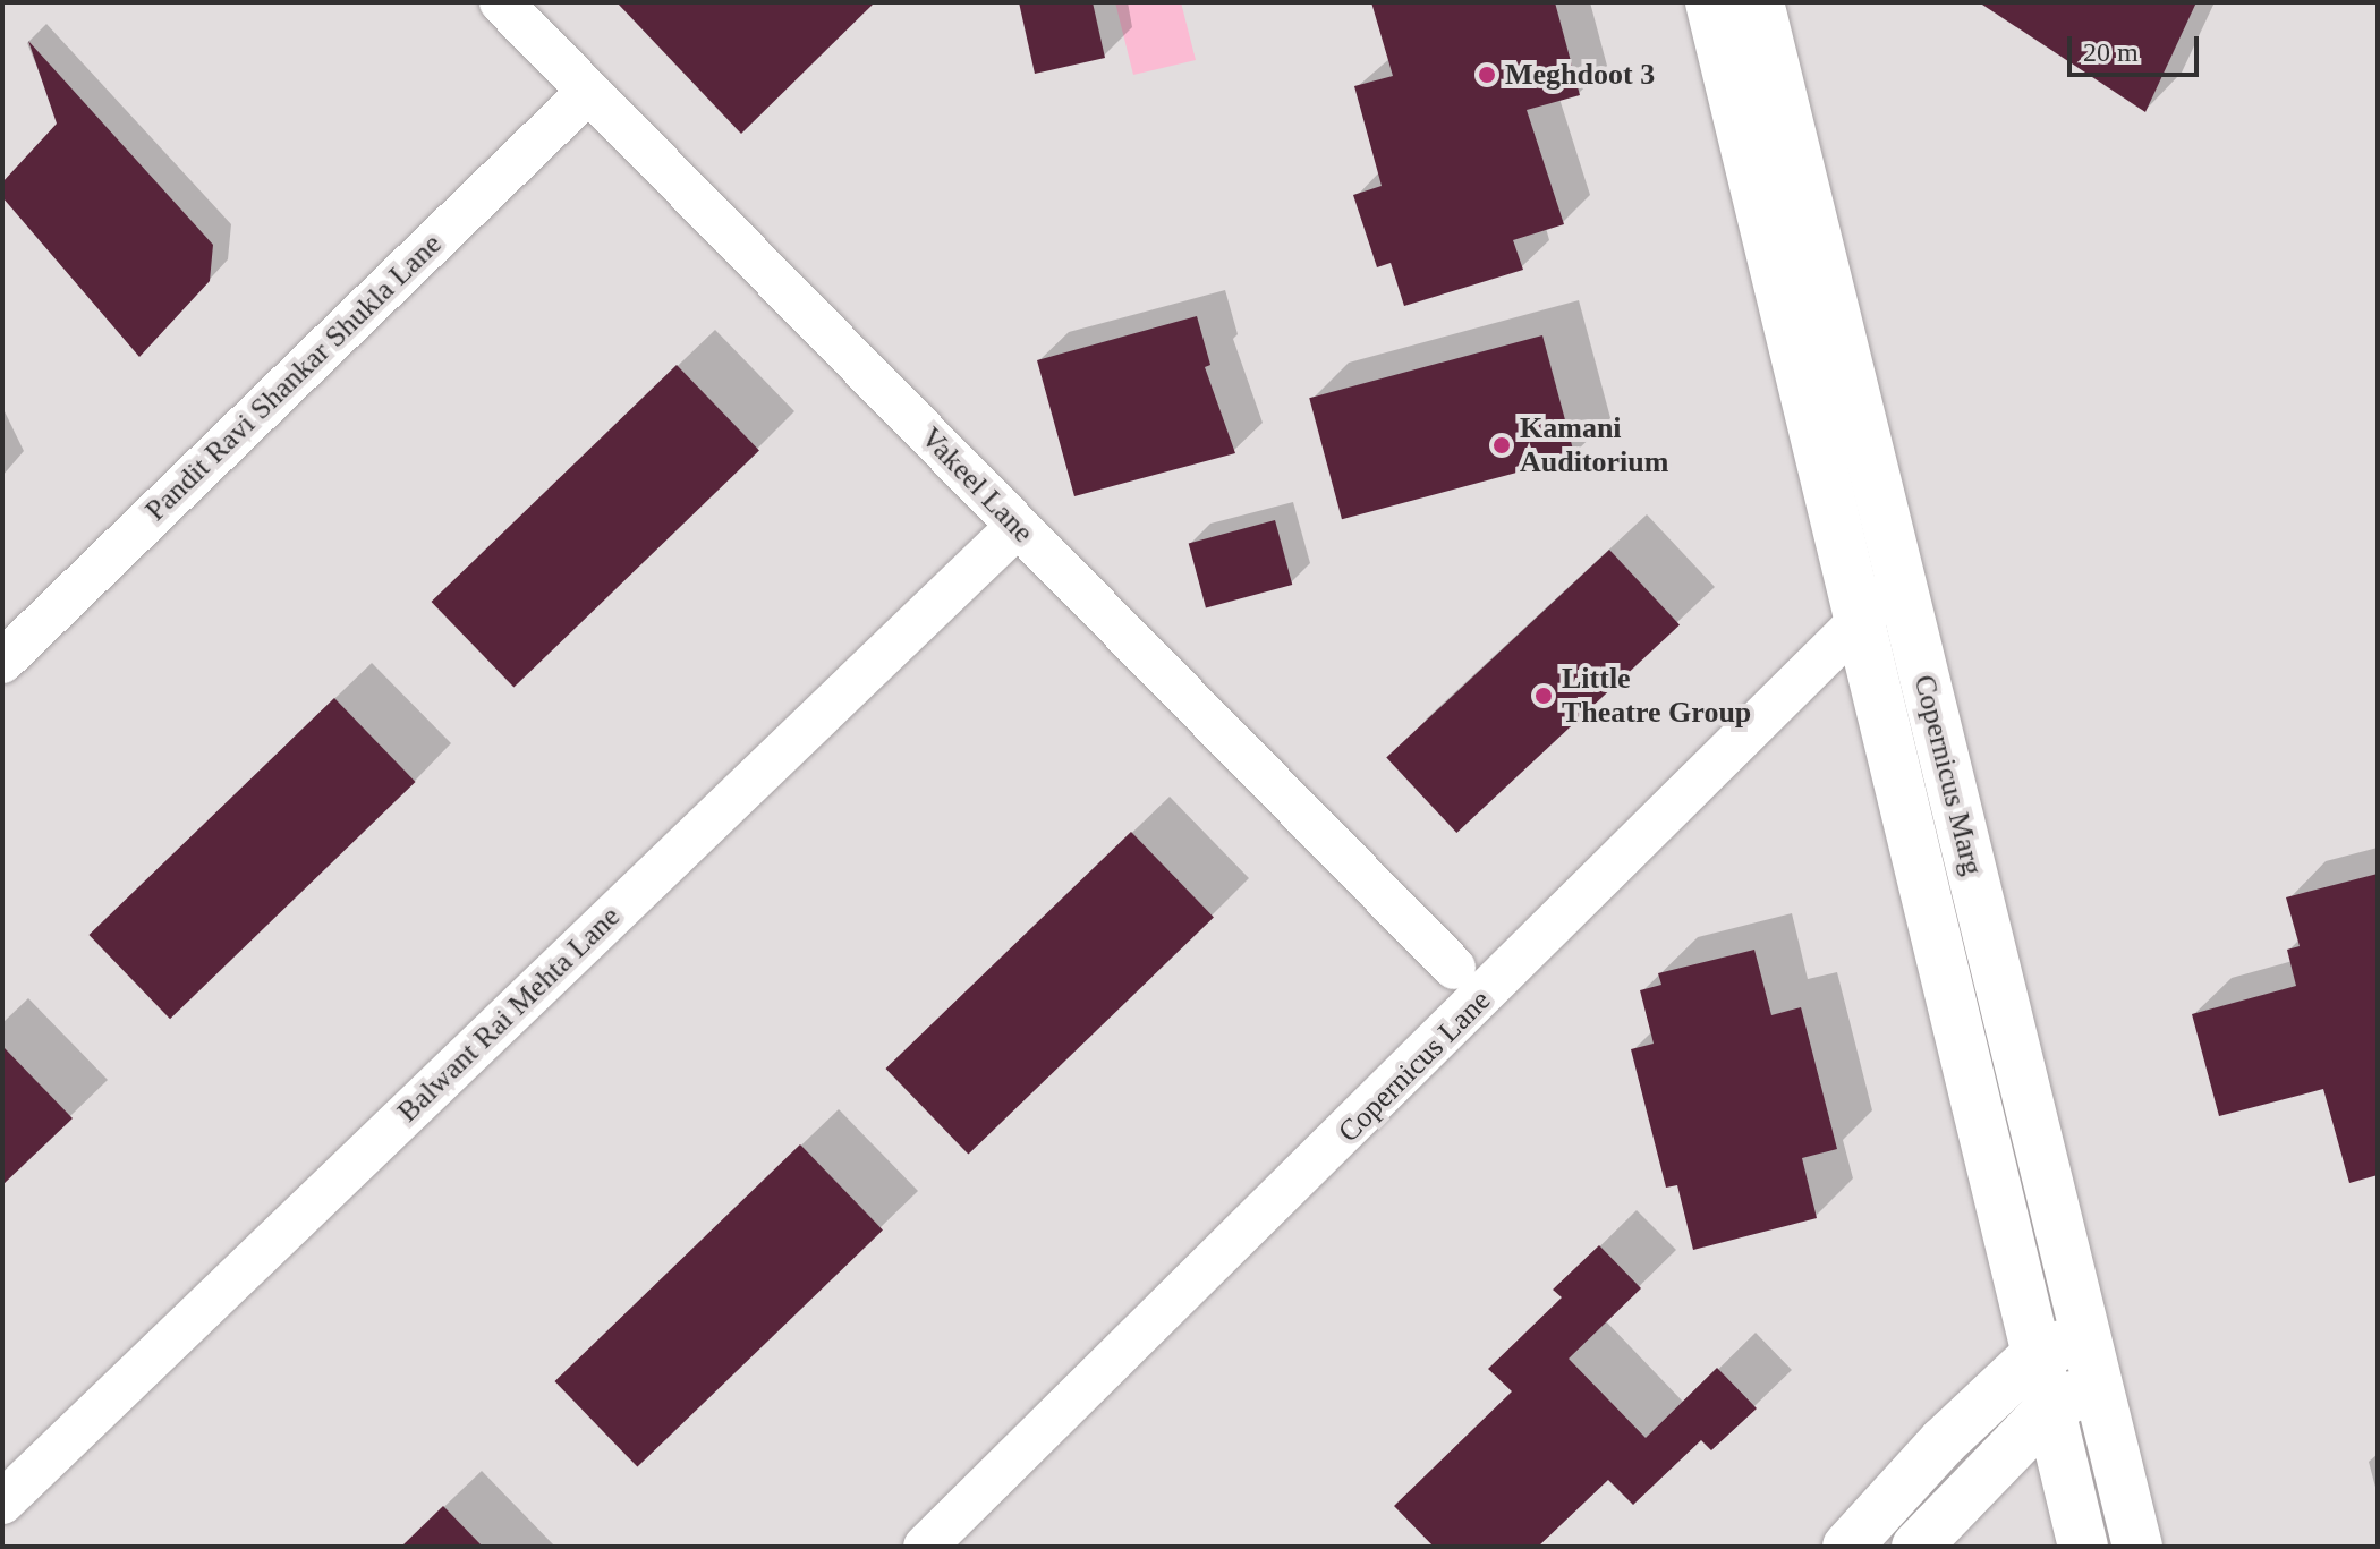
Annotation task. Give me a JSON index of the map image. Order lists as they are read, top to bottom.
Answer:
{
  "streets": {
    "street": [
      "Pandit Ravi Shankar Shukla Lane",
      "Vakeel Lane",
      "Copernicus Marg",
      "Balwant Rai Mehta Lane",
      "Copernicus Lane"
    ]
  },
  "crossings": [
    ["Pandit Ravi Shankar Shukla Lane", "Vakeel Lane"],
    ["Vakeel Lane", "Balwant Rai Mehta Lane"],
    ["Copernicus Marg", "Copernicus Lane"]
  ],
  "places": ["Meghdoot 3", "Kamani Auditorium", "Little Theatre Group"],
  "scale_bar": "20 m"
}
